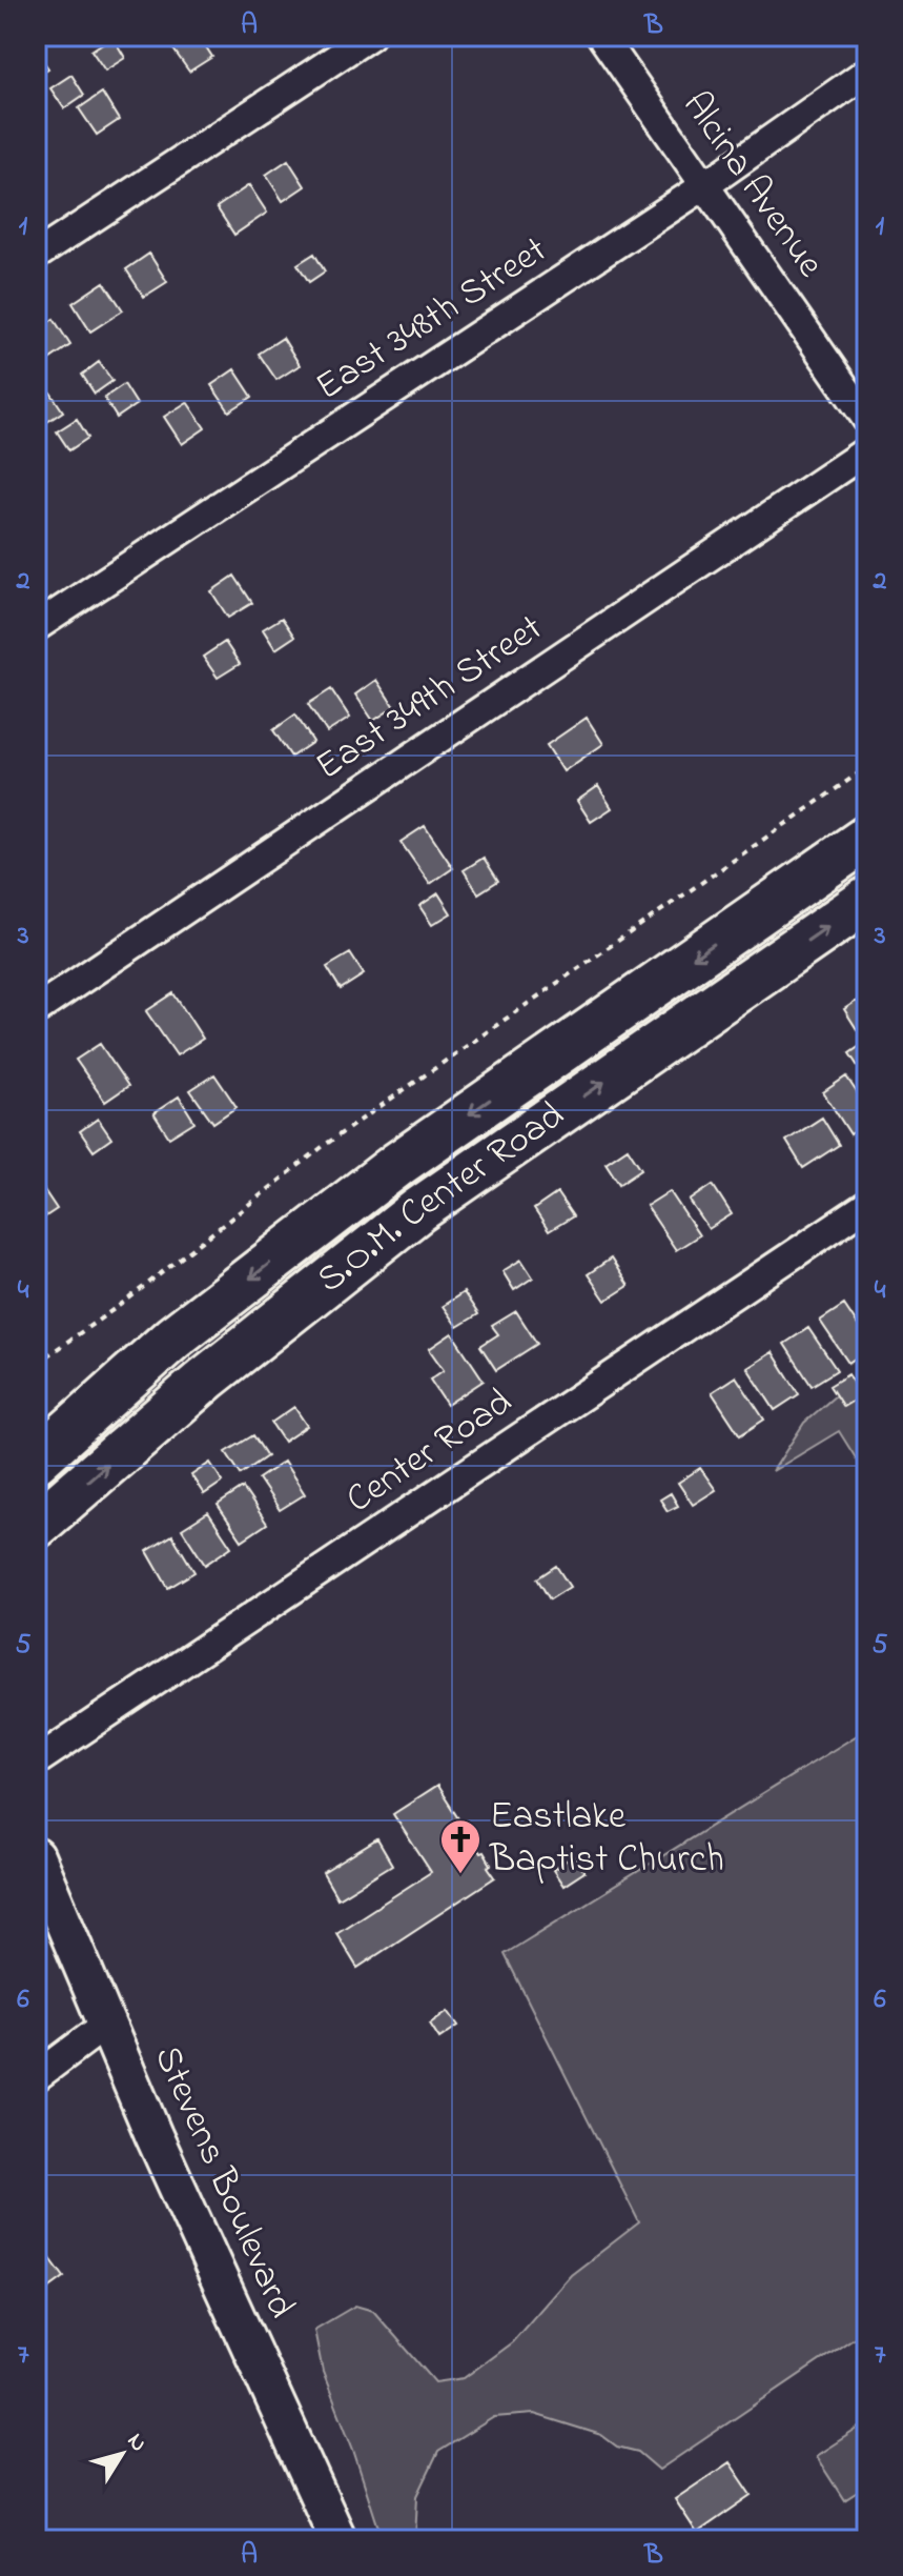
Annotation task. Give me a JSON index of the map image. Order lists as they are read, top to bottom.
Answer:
{
  "streets": {
    "main road": ["S.O.M. Center Road"],
    "street": [
      "Alcina Avenue",
      "East 348th Street",
      "East 349th Street",
      "Center Road",
      "Stevens Boulevard"
    ]
  },
  "crossings": [
    ["Alcina Avenue", "East 348th Street"]
  ],
  "places": {
    "church": ["Eastlake Baptist Church"]
  },
  "north": "top right",
  "grid": {
    "columns": ["A", "B"],
    "rows": [
      "1",
      "2",
      "3",
      "4",
      "5",
      "6",
      "7"
    ]
  }
}
